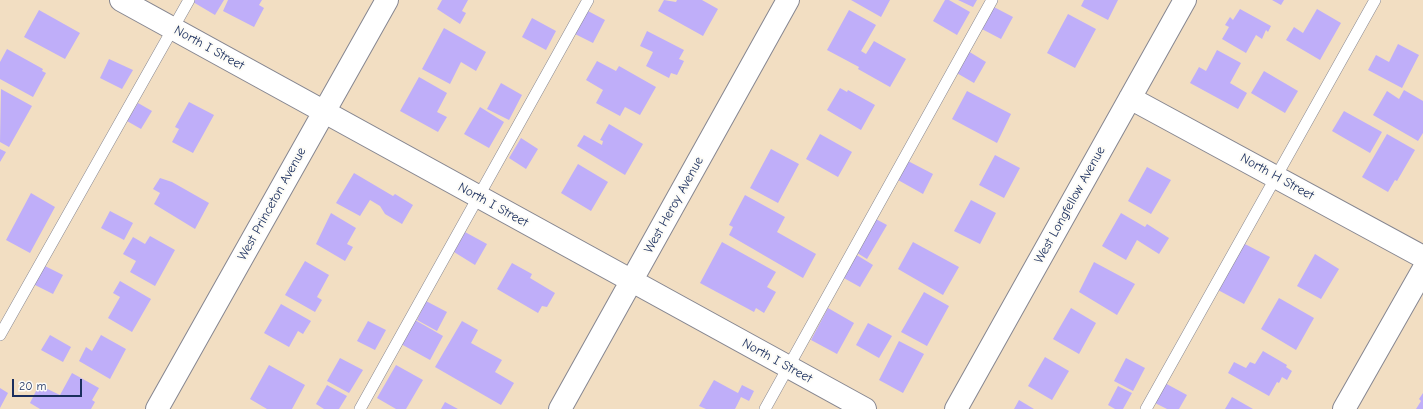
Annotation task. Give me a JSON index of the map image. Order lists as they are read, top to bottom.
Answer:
{
  "streets": {
    "street": [
      "North I Street",
      "North H Street",
      "West Princeton Avenue",
      "West Heroy Avenue",
      "West Longfellow Avenue"
    ]
  },
  "crossings": [
    ["North I Street", "West Princeton Avenue"],
    ["North I Street", "West Heroy Avenue"],
    ["North H Street", "West Longfellow Avenue"]
  ],
  "scale_bar": "20 m"
}
